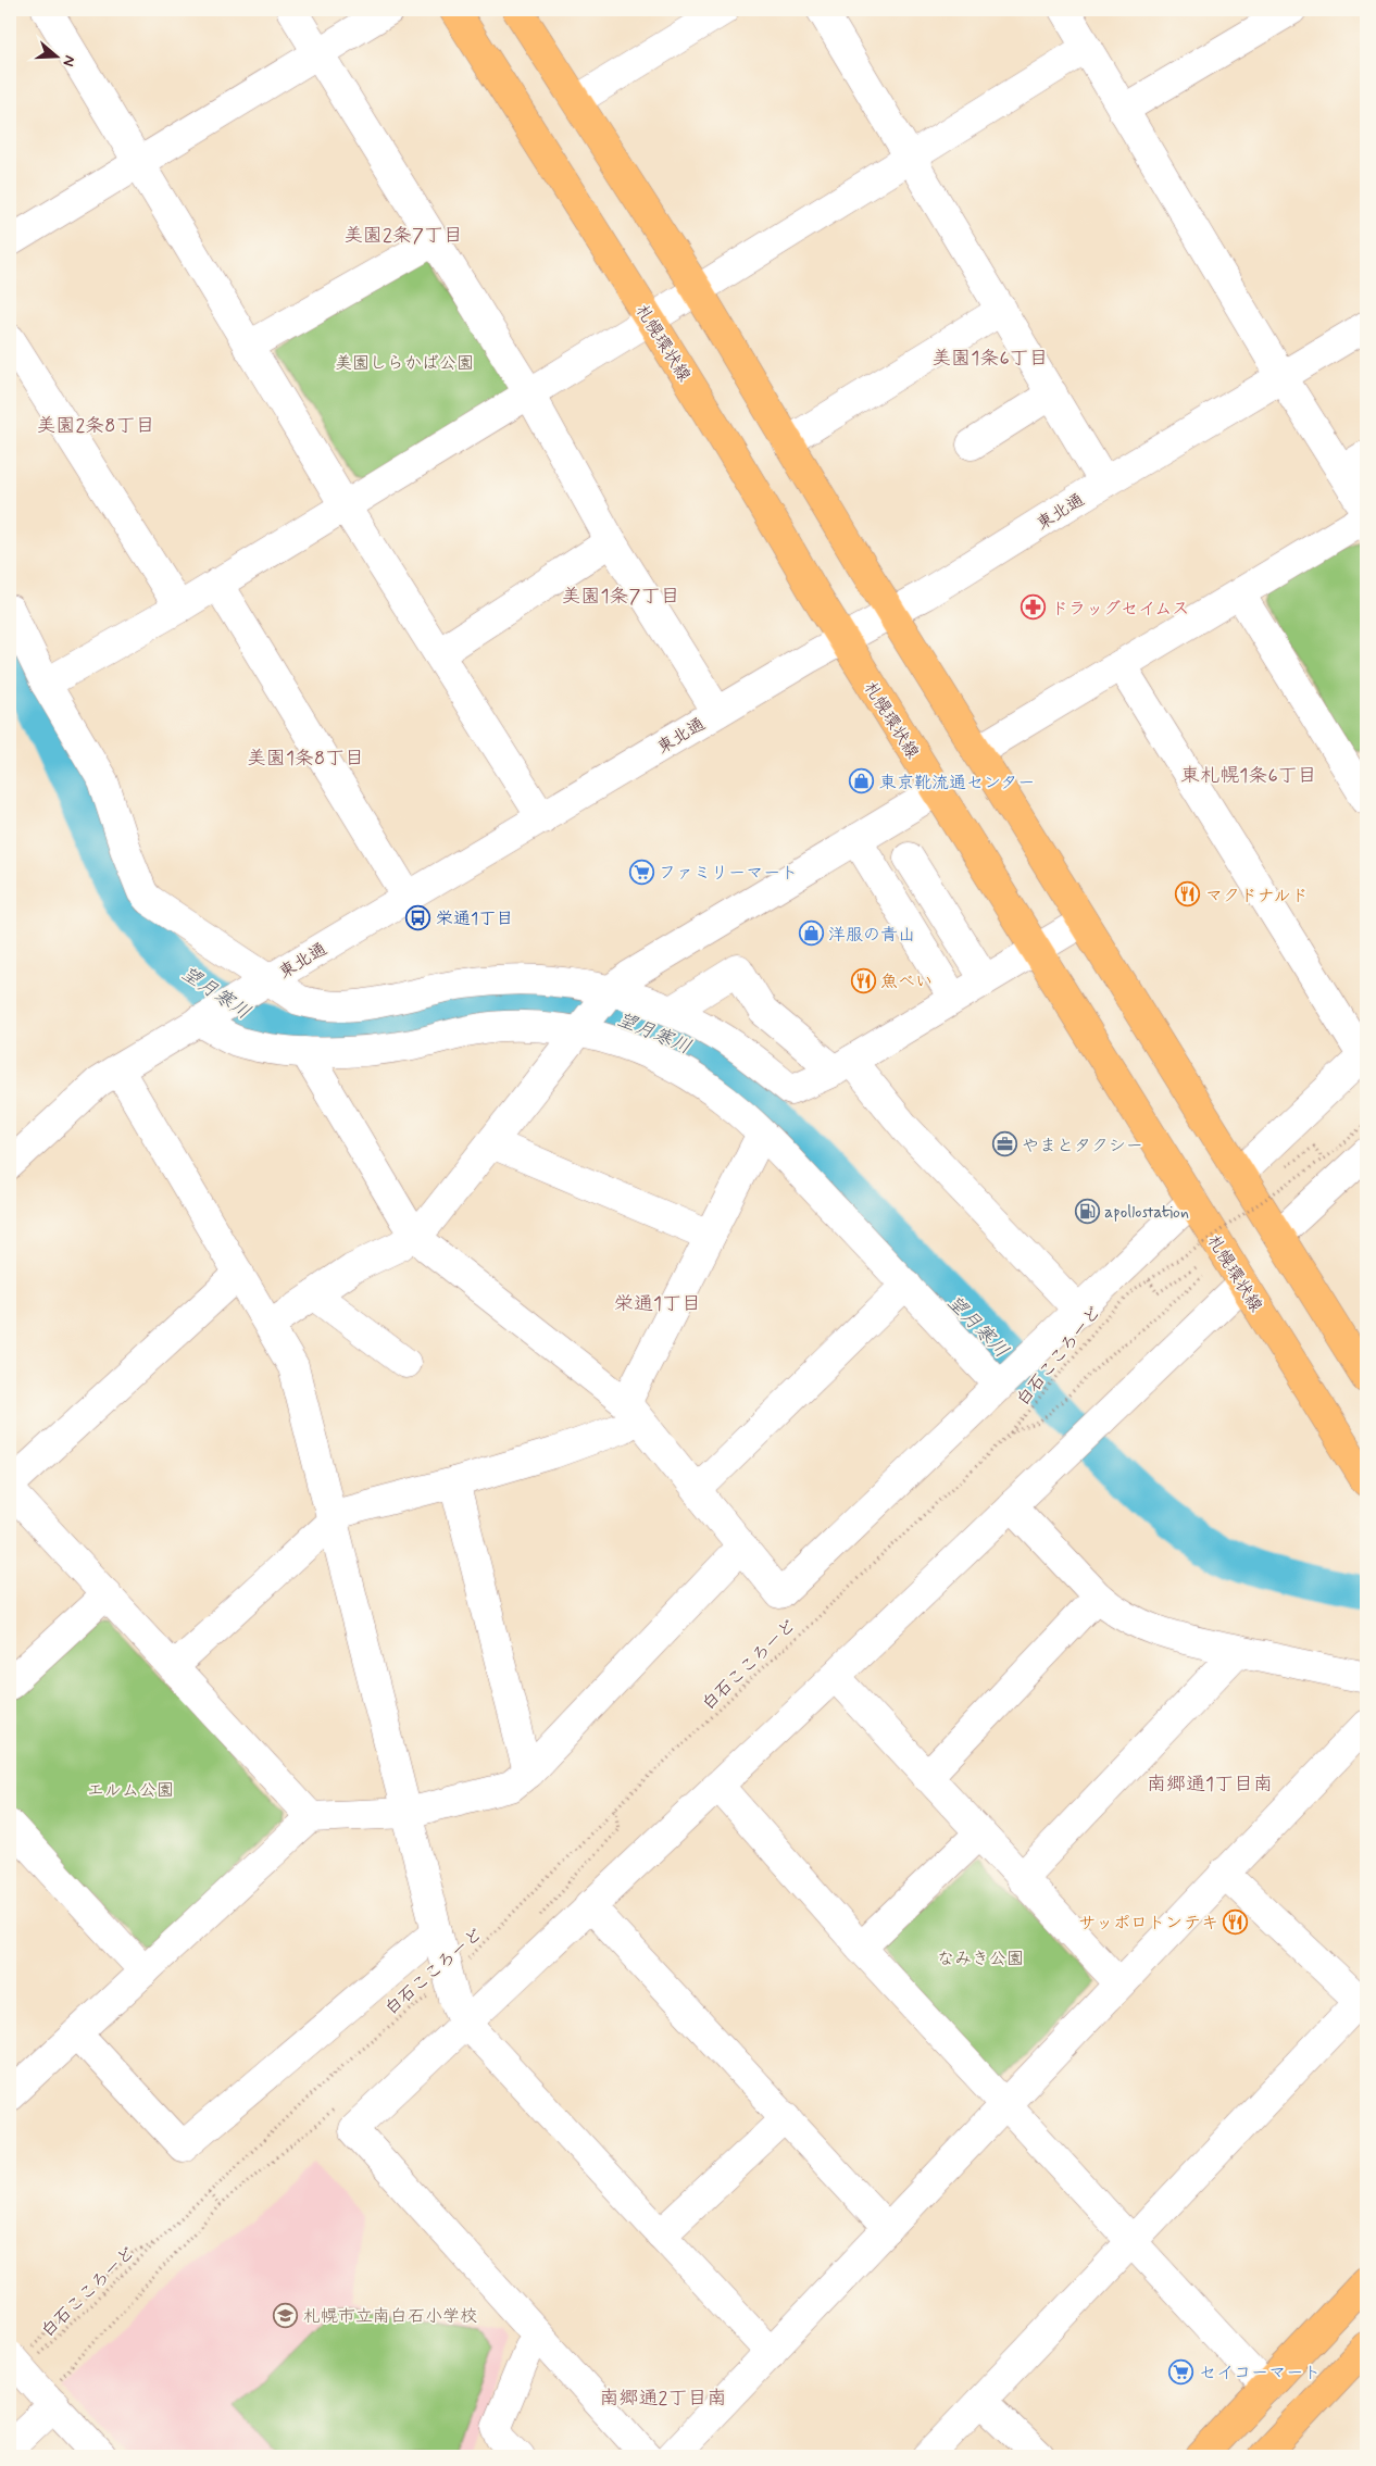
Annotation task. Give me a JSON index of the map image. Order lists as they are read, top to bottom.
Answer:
{
  "streets": {
    "main road": ["札幌環状線"],
    "street": ["東北通"],
    "path": ["白石こころーど"]
  },
  "crossings": [
    ["札幌環状線", "東北通"]
  ],
  "districts": [
    "美園2条7丁目",
    "美園1条6丁目",
    "美園2条8丁目",
    "美園1条7丁目",
    "美園1条8丁目",
    "東札幌1条6丁目",
    "栄通1丁目",
    "南郷通1丁目南",
    "南郷通2丁目南"
  ],
  "water": ["望月寒川"],
  "parks": ["美園しらかば公園", "エルム公園", "なみき公園"],
  "places": {
    "pharmacy": ["ドラッグセイムス"],
    "shop": ["東京靴流通センター", "洋服の青山"],
    "supermarket": ["ファミリーマート", "セイコーマート"],
    "restaurant": ["マクドナルド", "魚べい", "サッポロトンテキ"],
    "bus stop": ["栄通1丁目"],
    "office": ["やまとタクシー"],
    "fuel station": ["apollostation"],
    "school or university": ["札幌市立南白石小学校"]
  },
  "north": "right"
}
